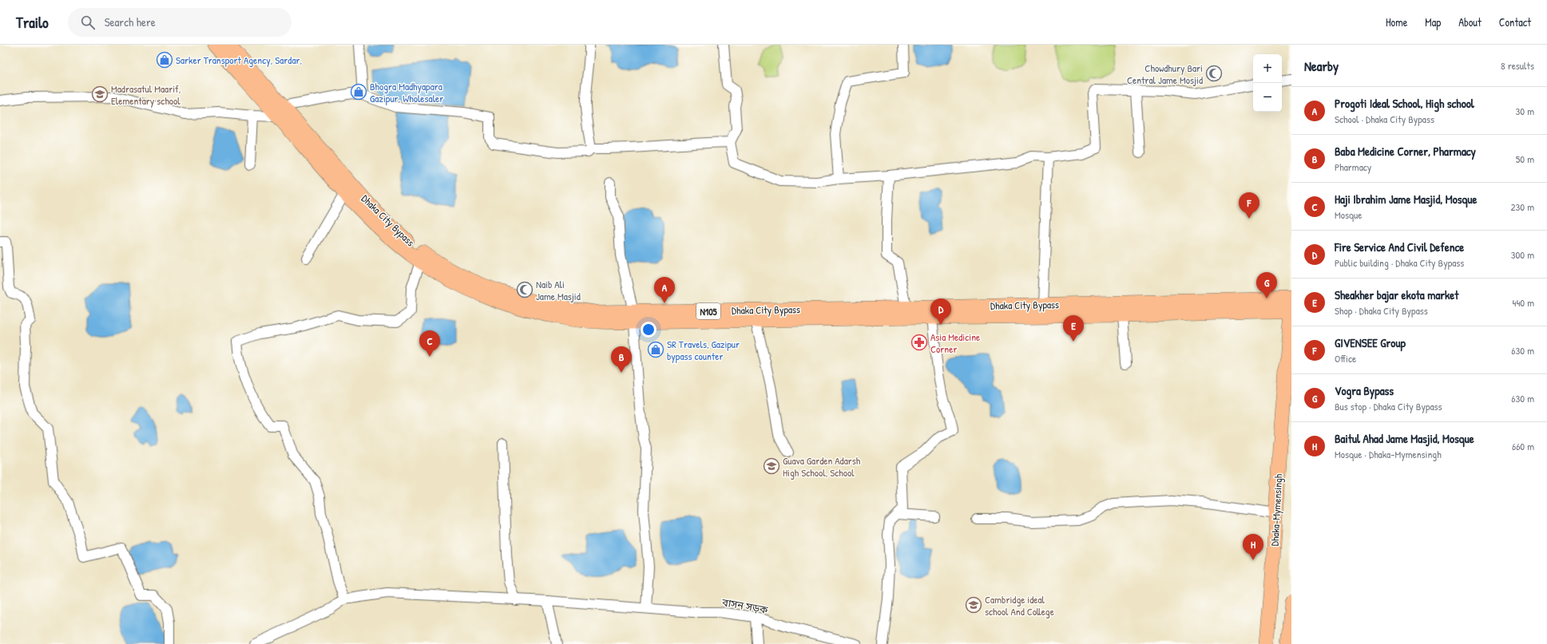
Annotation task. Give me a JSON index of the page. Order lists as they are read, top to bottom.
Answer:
{
  "streets": {
    "highway": ["Dhaka City Bypass", "N105", "Dhaka-Mymensingh"],
    "street": ["বাসন সড়ক"]
  },
  "crossings": [
    ["Dhaka City Bypass", "Dhaka-Mymensingh"]
  ],
  "places": {
    "shop": ["Sarker Transport Agency, Sardar,", "Bhogra Madhyapara Gazipur, Wholesaler", "SR Travels, Gazipur bypass counter"],
    "mosque": ["Chowdhury Bari Central Jame Mosjid", "Naib Ali Jame Masjid"],
    "school or university": ["Madrasatul Maarif, Elementary school", "Guava Garden Adarsh High School, School", "Cambridge ideal school And College"],
    "pharmacy": ["Asia Medicine Corner"]
  },
  "page": {
    "header": "Trailo",
    "search": "Search here",
    "nav": [
      "Home",
      "Map",
      "About",
      "Contact"
    ],
    "heading": ["Nearby", "8 results"],
    "map_buttons": ["+", "−"],
    "list": [
      {
        "mark": "A",
        "name": "Progoti Ideal School, High school",
        "note": "School · Dhaka City Bypass",
        "value": "30 m"
      },
      {
        "mark": "B",
        "name": "Baba Medicine Corner, Pharmacy",
        "note": "Pharmacy",
        "value": "50 m"
      },
      {
        "mark": "C",
        "name": "Haji Ibrahim Jame Masjid, Mosque",
        "note": "Mosque",
        "value": "230 m"
      },
      {
        "mark": "D",
        "name": "Fire Service And Civil Defence",
        "note": "Public building · Dhaka City Bypass",
        "value": "300 m"
      },
      {
        "mark": "E",
        "name": "Sheakher bajar ekota market",
        "note": "Shop · Dhaka City Bypass",
        "value": "440 m"
      },
      {
        "mark": "F",
        "name": "GIVENSEE Group",
        "note": "Office",
        "value": "630 m"
      },
      {
        "mark": "G",
        "name": "Vogra Bypass",
        "note": "Bus stop · Dhaka City Bypass",
        "value": "630 m"
      },
      {
        "mark": "H",
        "name": "Baitul Ahad Jame Masjid, Mosque",
        "note": "Mosque · Dhaka-Mymensingh",
        "value": "660 m"
      }
    ],
    "pins": [
      "F",
      "G",
      "A",
      "D",
      "E",
      "C",
      "B",
      "H"
    ]
  }
}
